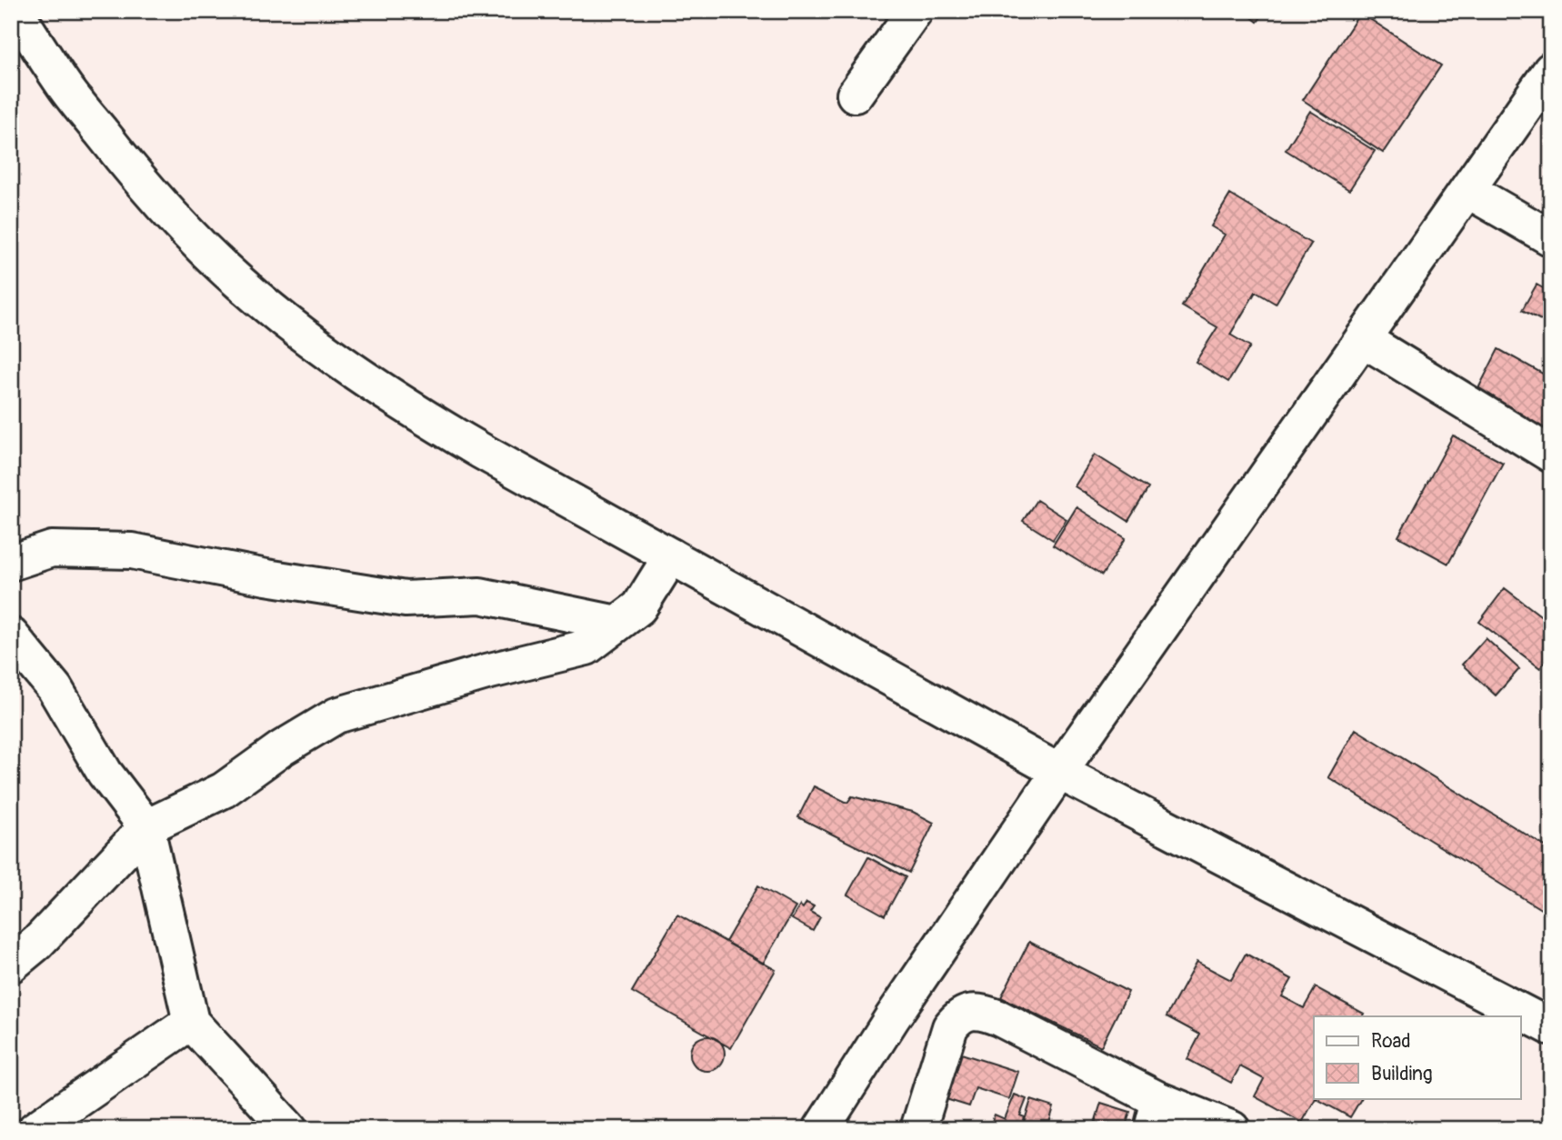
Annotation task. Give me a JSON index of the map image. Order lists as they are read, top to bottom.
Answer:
{
  "legend": ["Road", "Building"]
}
